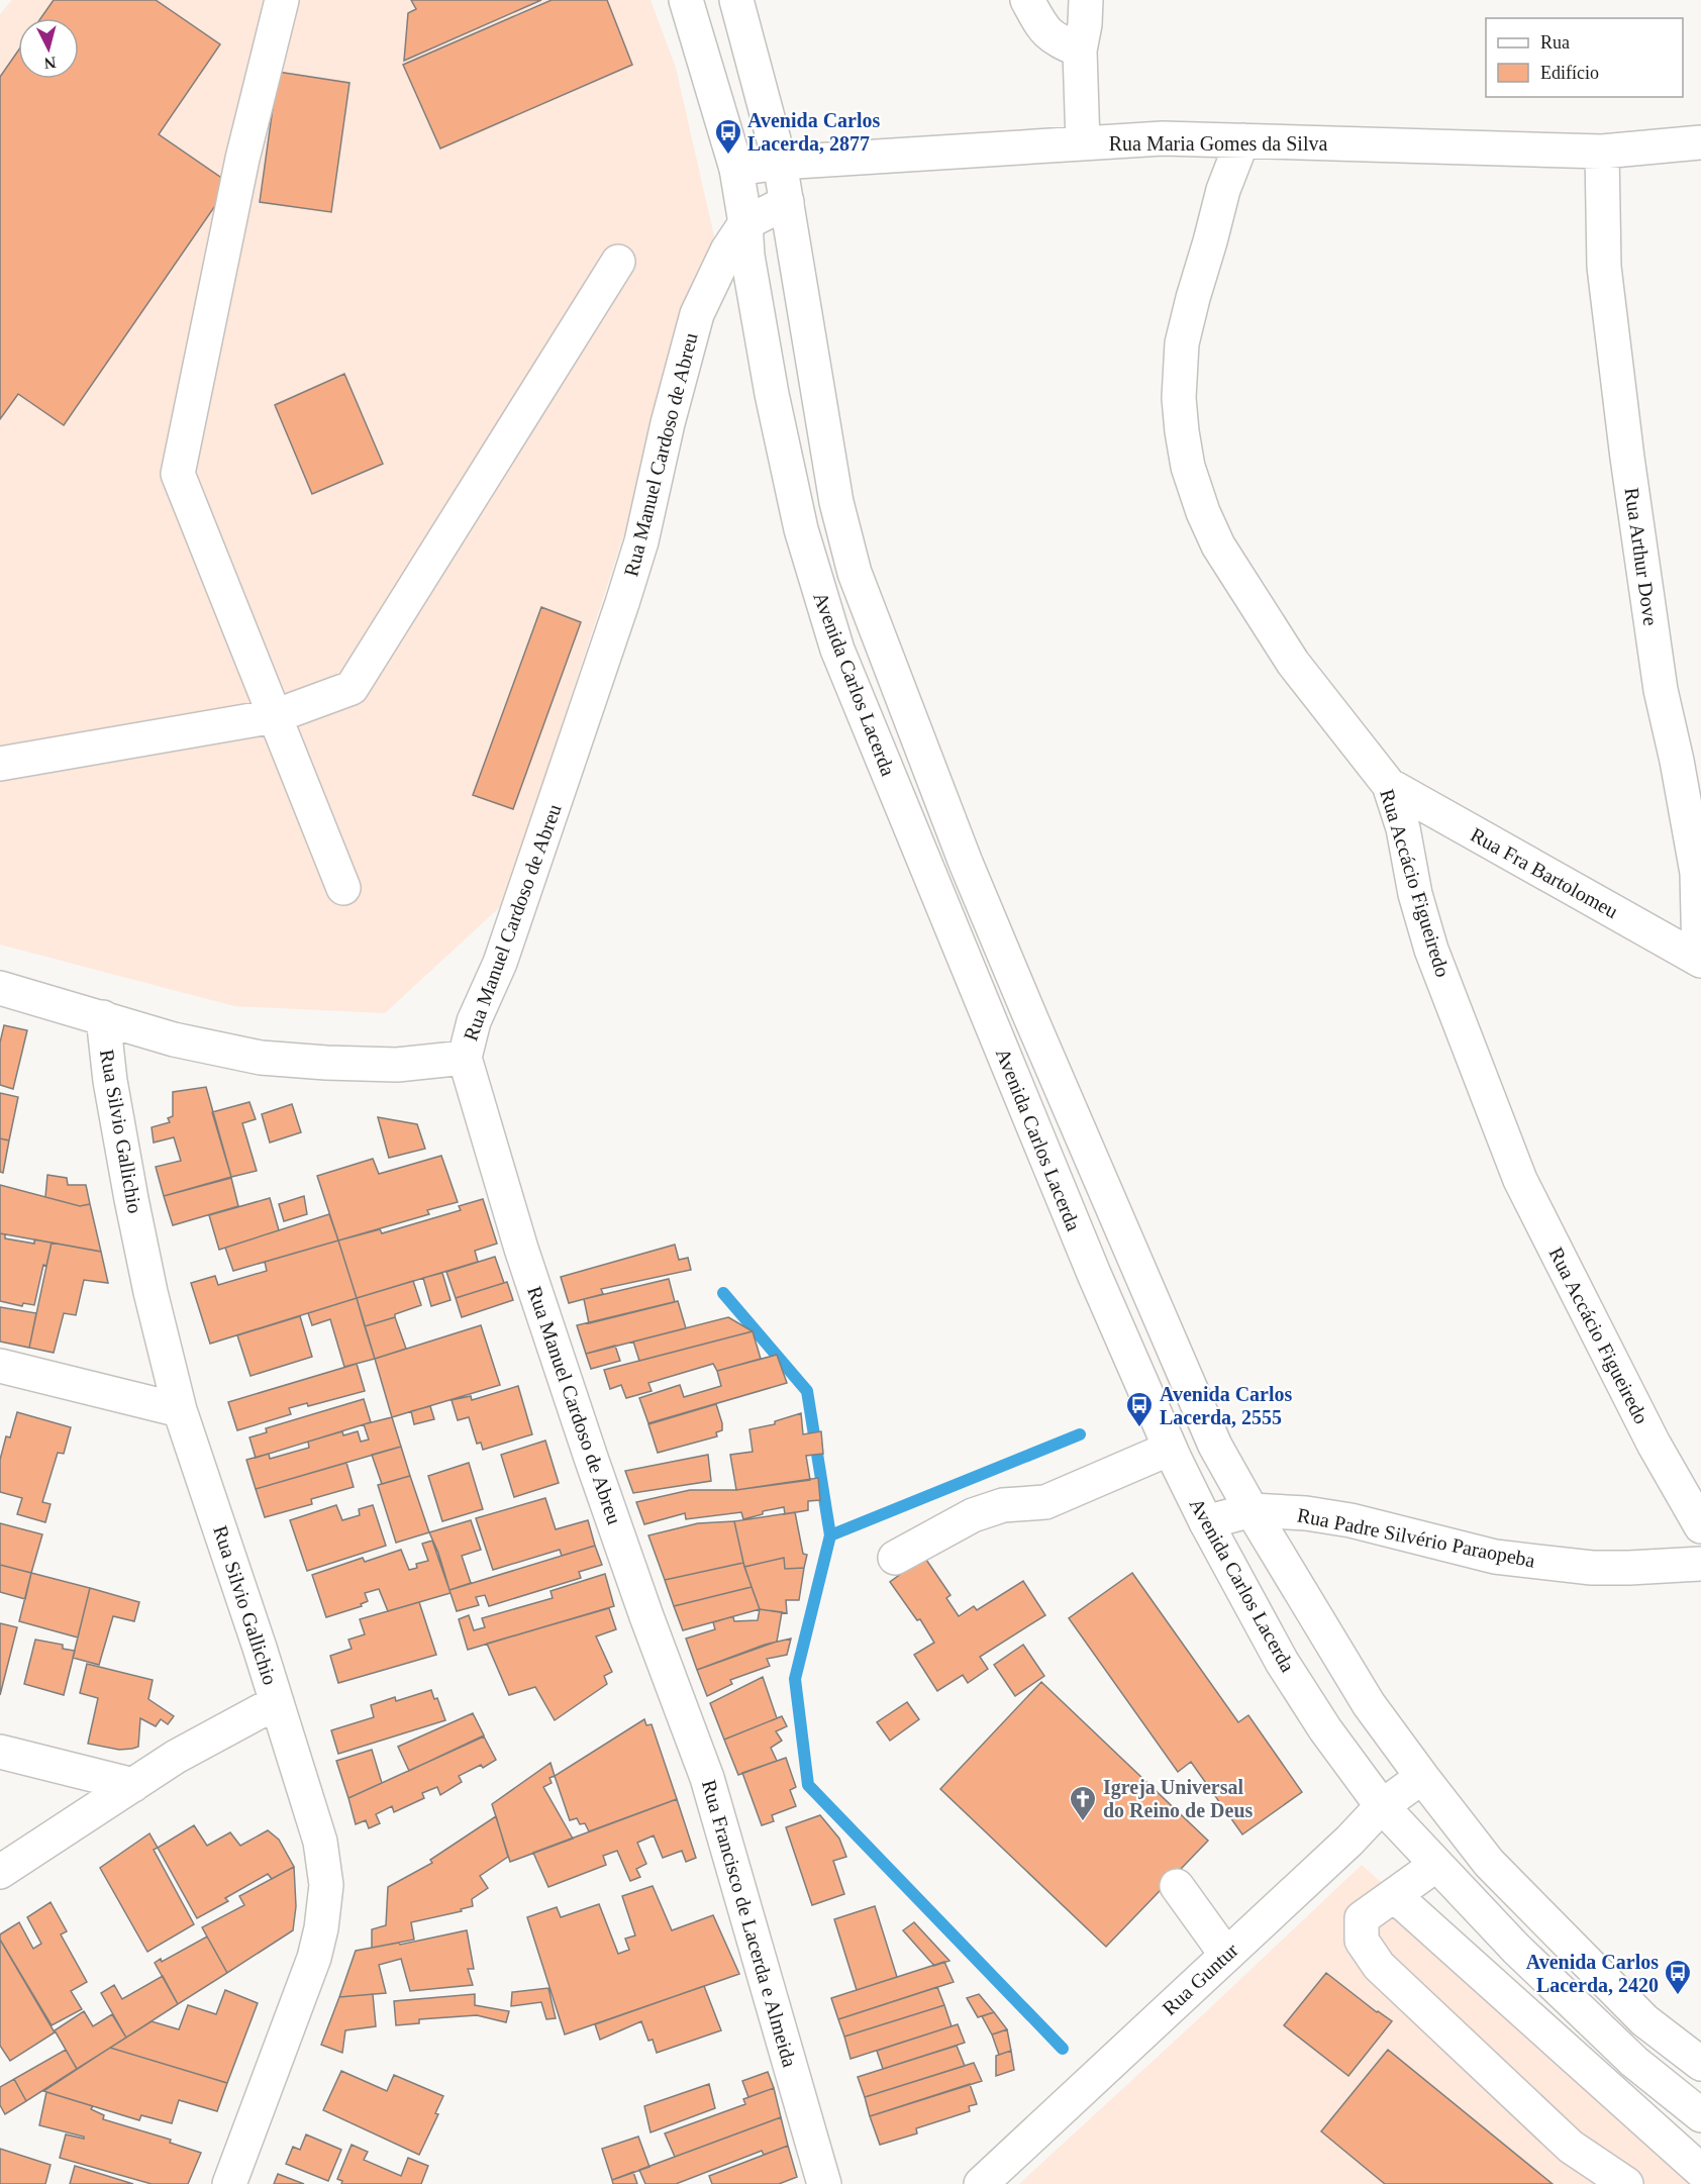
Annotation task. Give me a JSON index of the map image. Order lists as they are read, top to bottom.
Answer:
{
  "streets": {
    "street": [
      "Rua Maria Gomes da Silva",
      "Rua Manuel Cardoso de Abreu",
      "Rua Arthur Dove",
      "Avenida Carlos Lacerda",
      "Rua Fra Bartolomeu",
      "Rua Accácio Figueiredo",
      "Rua Silvio Gallichio",
      "Rua Padre Silvério Paraopeba",
      "Rua Francisco de Lacerda e Almeida",
      "Rua Guntur"
    ]
  },
  "crossings": [
    ["Rua Maria Gomes da Silva", "Rua Arthur Dove"],
    ["Rua Maria Gomes da Silva", "Avenida Carlos Lacerda"],
    ["Rua Maria Gomes da Silva", "Rua Accácio Figueiredo"],
    ["Rua Manuel Cardoso de Abreu", "Avenida Carlos Lacerda"],
    ["Rua Manuel Cardoso de Abreu", "Rua Francisco de Lacerda e Almeida"],
    ["Rua Arthur Dove", "Rua Fra Bartolomeu"],
    ["Avenida Carlos Lacerda", "Rua Padre Silvério Paraopeba"],
    ["Avenida Carlos Lacerda", "Rua Guntur"],
    ["Rua Fra Bartolomeu", "Rua Accácio Figueiredo"]
  ],
  "places": {
    "bus stop": ["Avenida Carlos Lacerda, 2877", "Avenida Carlos Lacerda, 2555", "Avenida Carlos Lacerda, 2420"],
    "church": ["Igreja Universal do Reino de Deus"]
  },
  "legend": ["Rua", "Edifício"],
  "north": "bottom"
}
